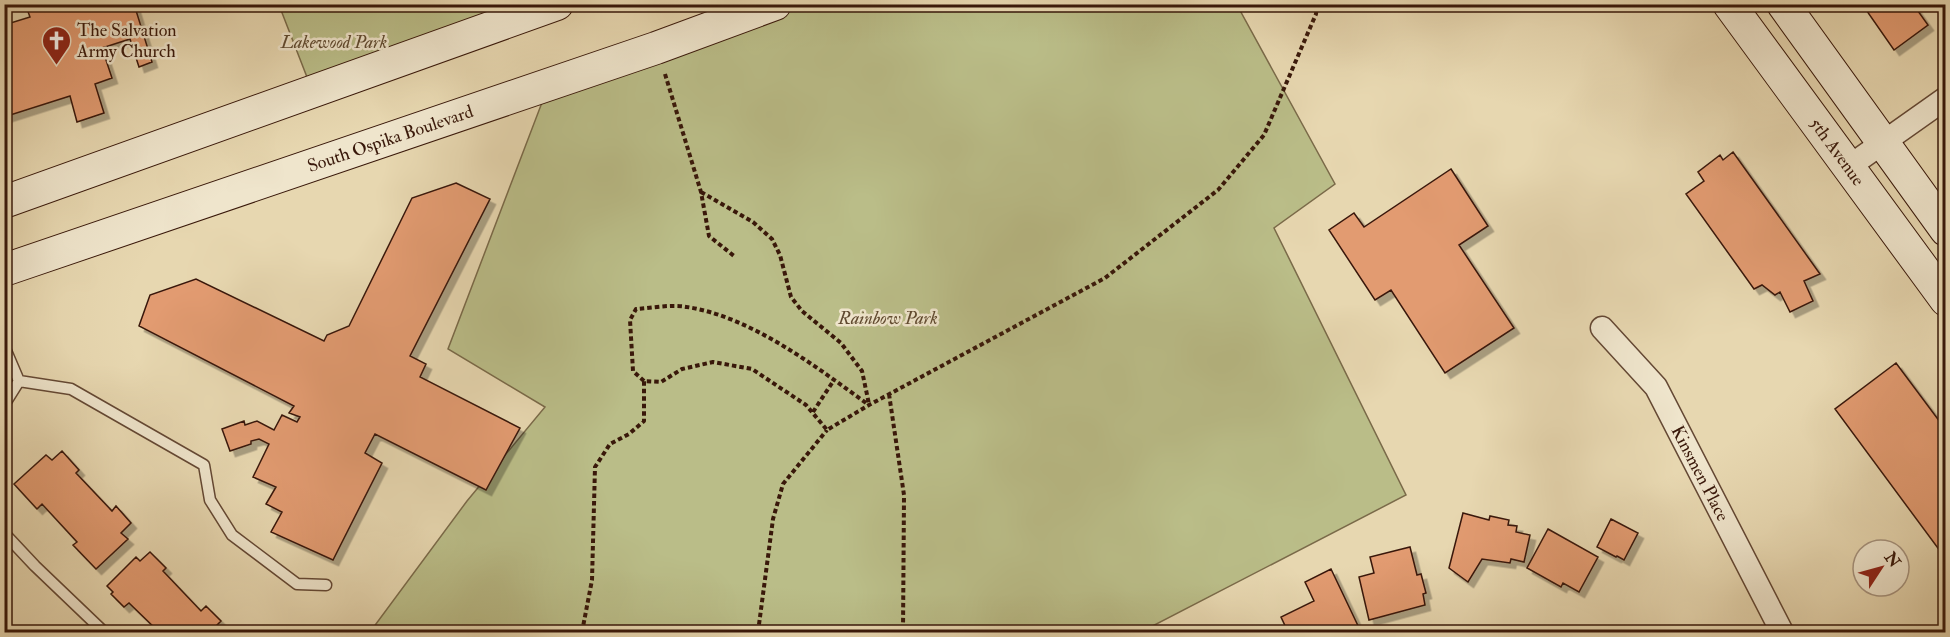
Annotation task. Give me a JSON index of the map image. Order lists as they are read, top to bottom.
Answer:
{
  "streets": {
    "main road": ["South Ospika Boulevard", "5th Avenue"],
    "street": ["Kinsmen Place"]
  },
  "parks": ["Lakewood Park", "Rainbow Park"],
  "places": {
    "church": ["The Salvation Army Church"]
  },
  "north": "top right"
}
